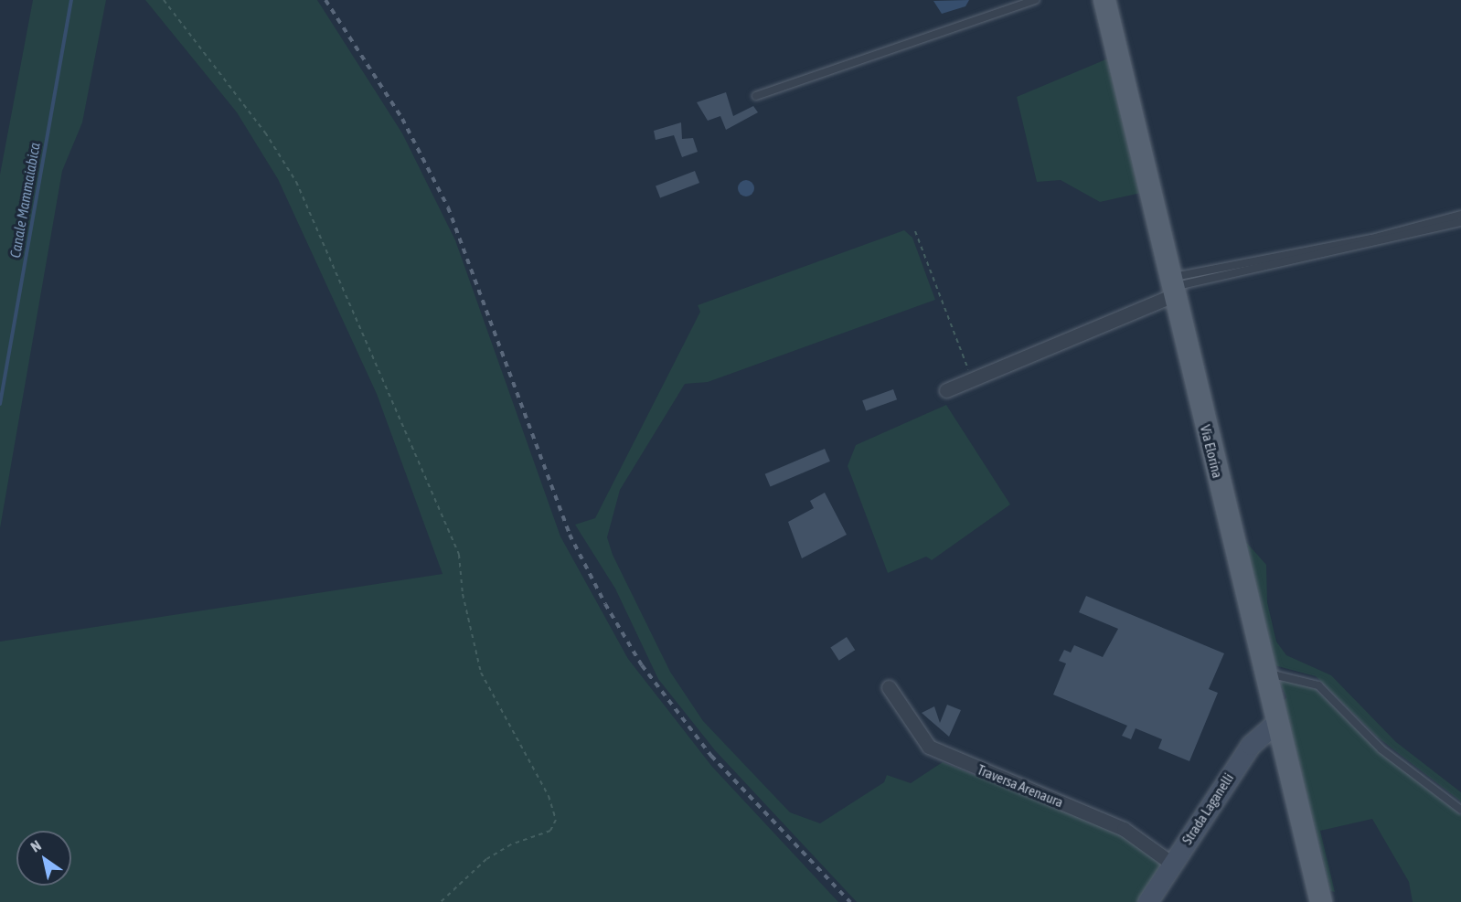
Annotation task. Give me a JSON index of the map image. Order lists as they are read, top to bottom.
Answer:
{
  "streets": {
    "main road": ["Via Elorina"],
    "street": ["Traversa Arenaura", "Strada Laganelli"]
  },
  "crossings": [
    ["Via Elorina", "Strada Laganelli"],
    ["Traversa Arenaura", "Strada Laganelli"]
  ],
  "water": ["Canale Mammaiabica"],
  "north": "top left"
}
